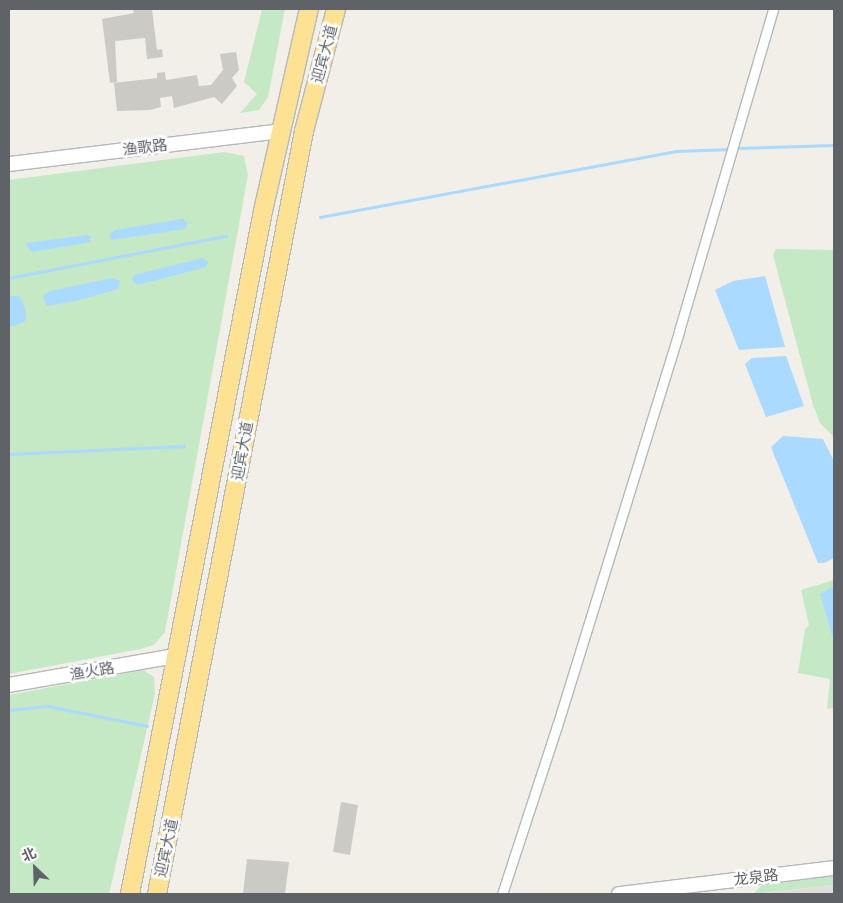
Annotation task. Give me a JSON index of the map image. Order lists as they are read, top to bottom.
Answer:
{
  "streets": {
    "highway": ["迎宾大道"],
    "street": ["渔歌路", "渔火路", "龙泉路"]
  },
  "crossings": [
    ["迎宾大道", "渔歌路"],
    ["迎宾大道", "渔火路"]
  ],
  "north": "top left"
}
